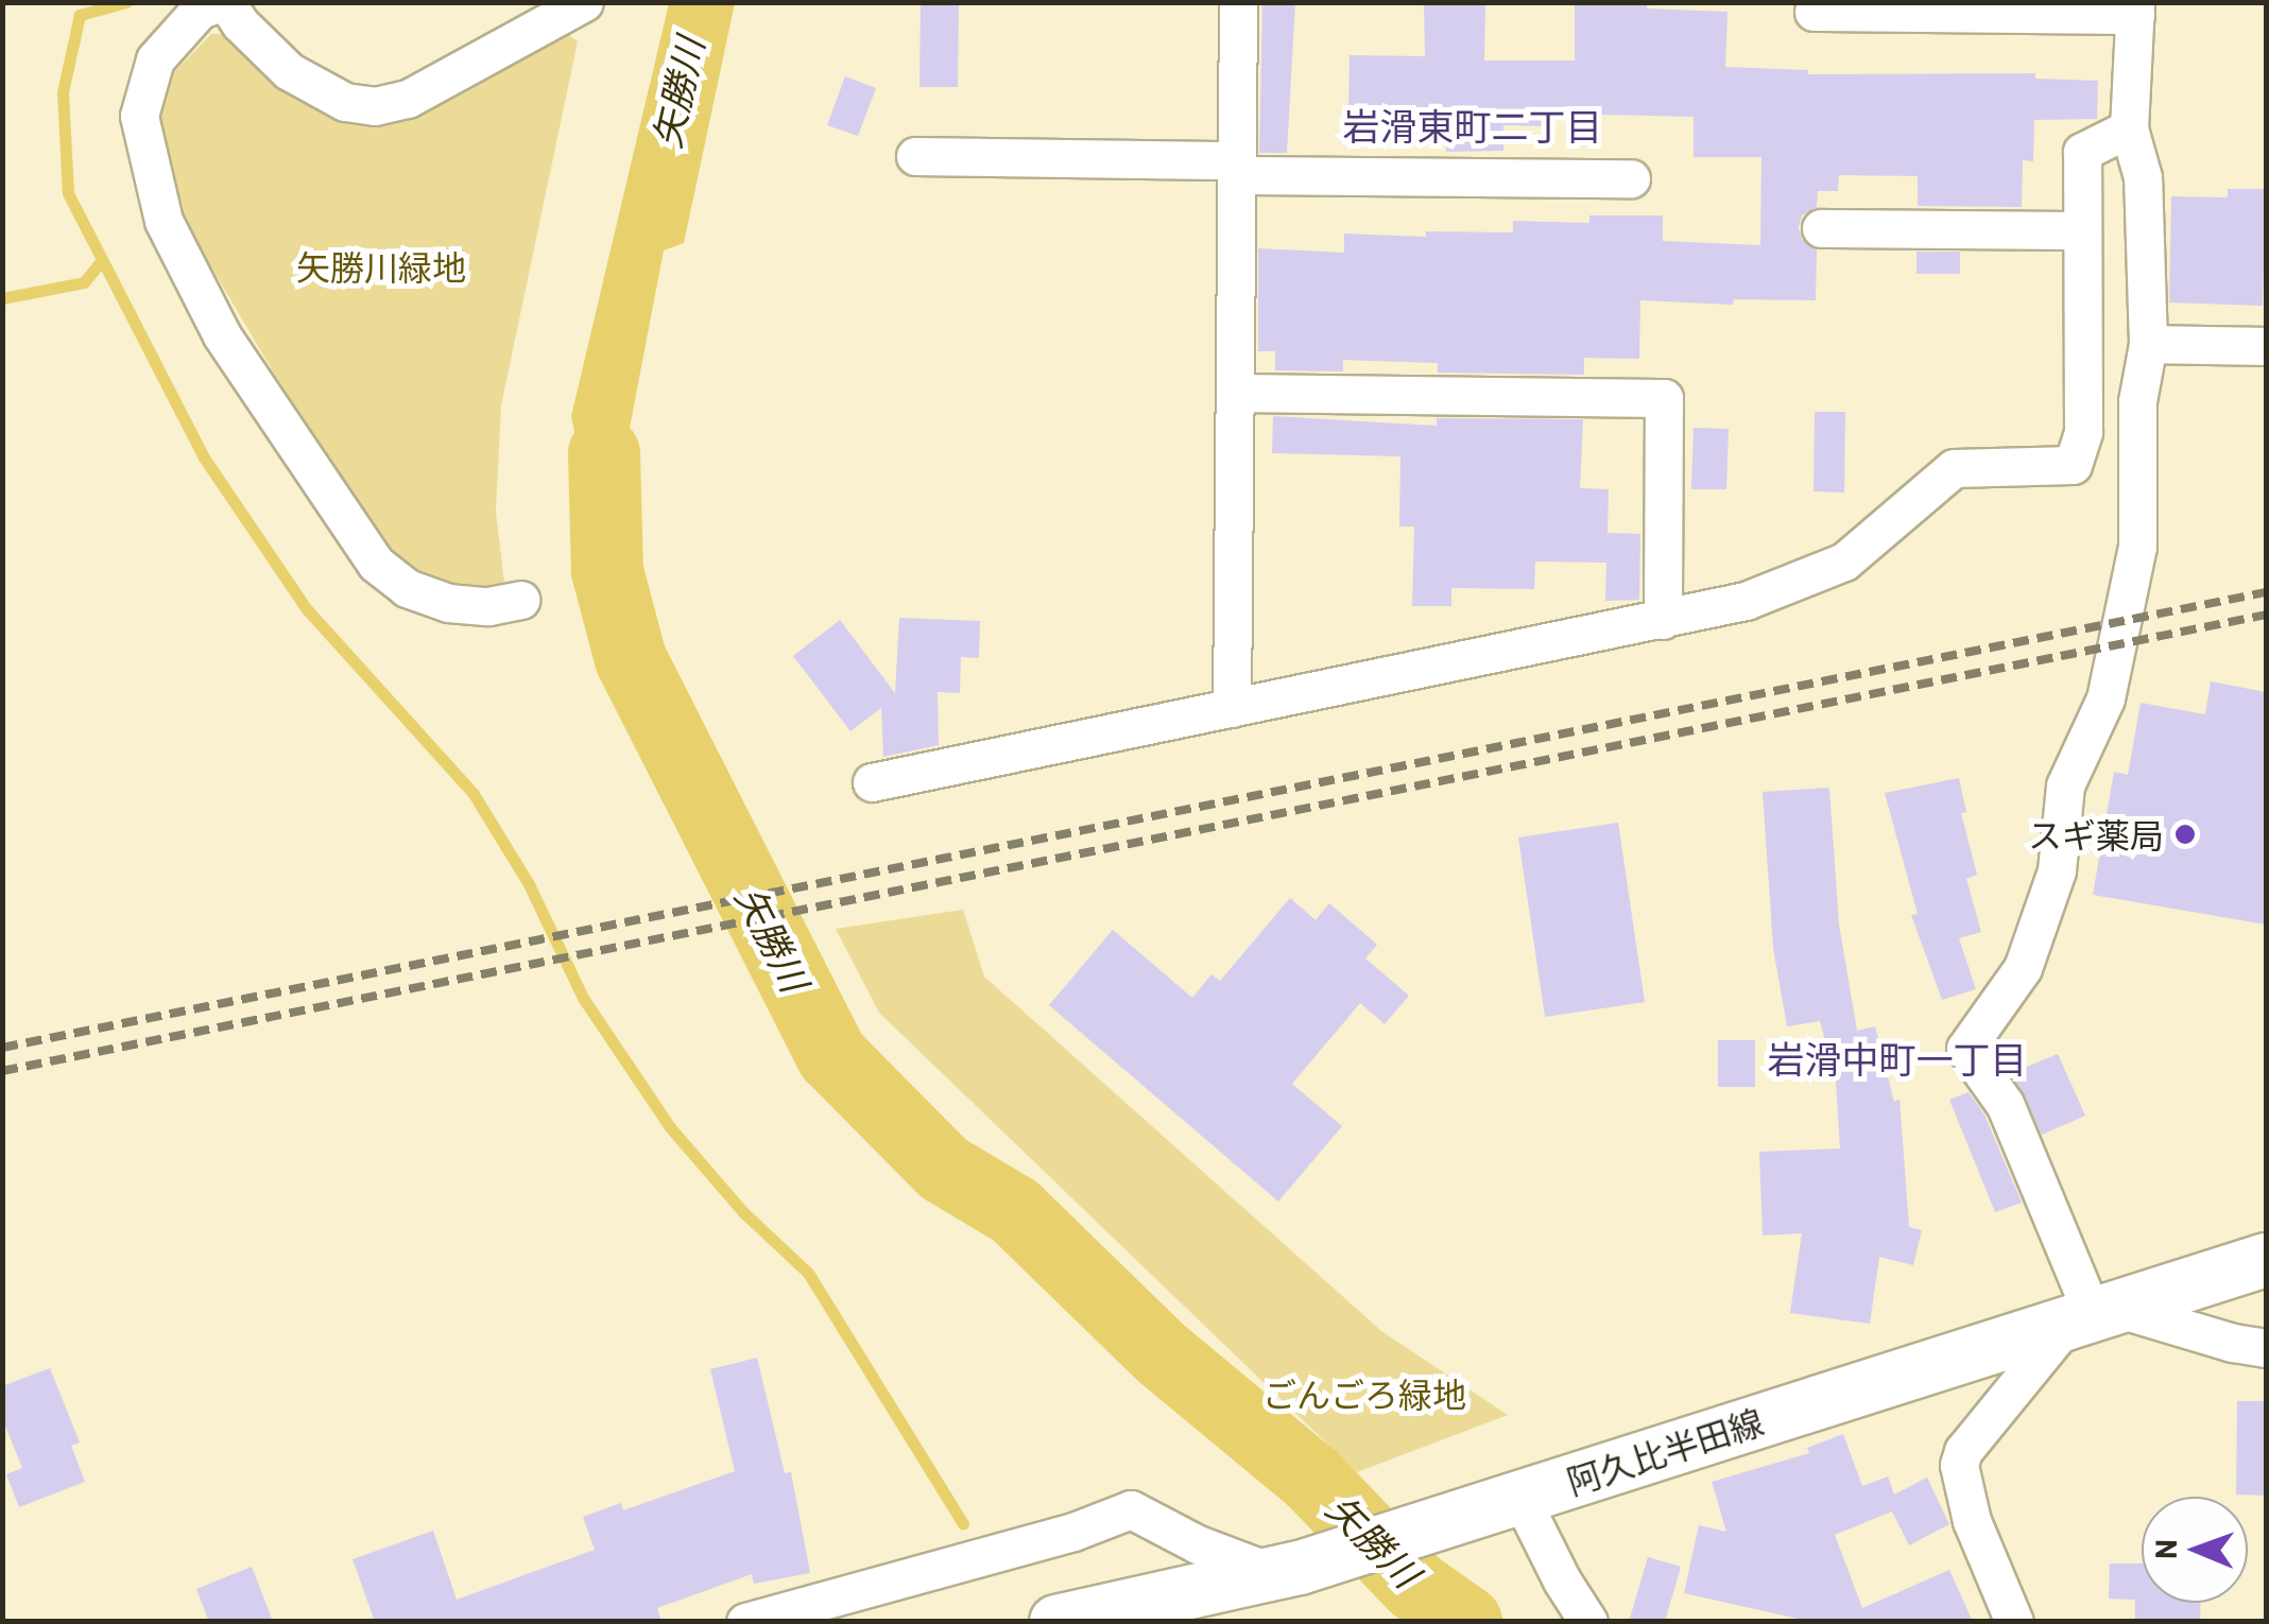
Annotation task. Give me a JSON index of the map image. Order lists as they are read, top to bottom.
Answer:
{
  "streets": {
    "main road": ["阿久比半田線"]
  },
  "districts": ["岩滑東町二丁目", "岩滑中町一丁目"],
  "water": ["矢勝川"],
  "parks": ["矢勝川緑地", "ごんごろ緑地"],
  "places": ["スギ薬局"],
  "north": "left"
}
